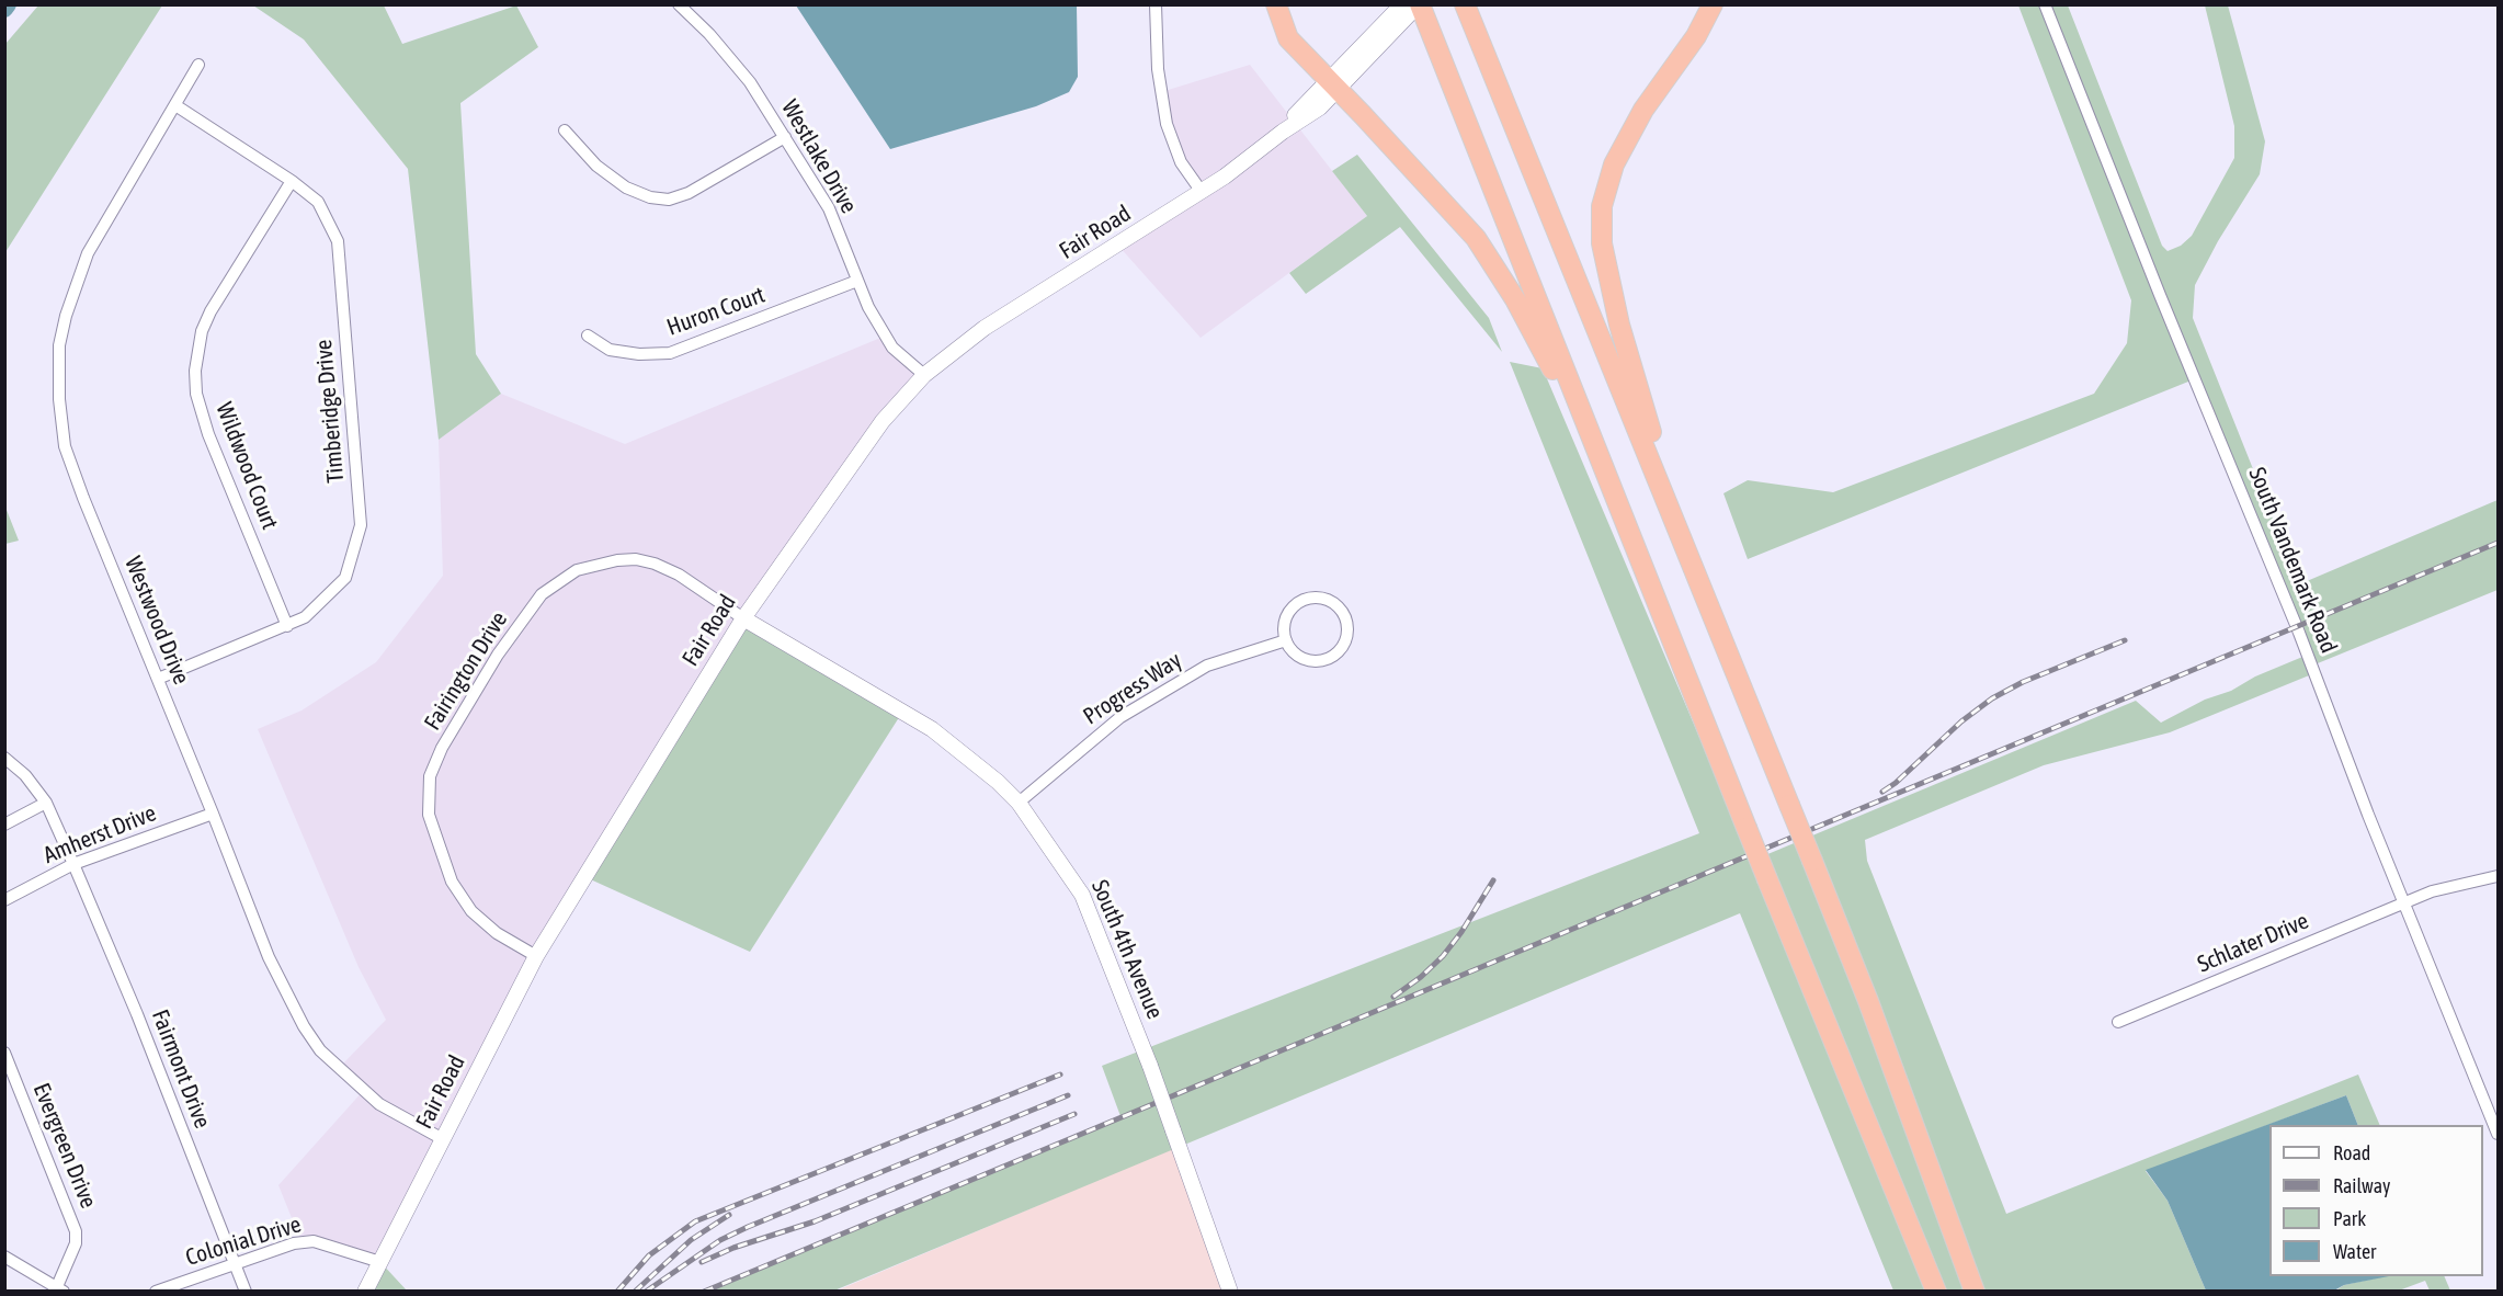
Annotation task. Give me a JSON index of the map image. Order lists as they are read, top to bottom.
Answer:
{
  "streets": {
    "main road": ["Fair Road", "South 4th Avenue"],
    "street": [
      "Westlake Drive",
      "Huron Court",
      "Timberidge Drive",
      "Wildwood Court",
      "South Vandemark Road",
      "Westwood Drive",
      "Fairington Drive",
      "Progress Way",
      "Amherst Drive",
      "Schlater Drive",
      "Fairmont Drive",
      "Evergreen Drive",
      "Colonial Drive"
    ]
  },
  "crossings": [
    ["Westlake Drive", "Fair Road"],
    ["Westlake Drive", "Huron Court"],
    ["Fair Road", "Westwood Drive"],
    ["Fair Road", "Fairington Drive"],
    ["Fair Road", "South 4th Avenue"],
    ["Fair Road", "Colonial Drive"],
    ["Timberidge Drive", "Wildwood Court"],
    ["Timberidge Drive", "Westwood Drive"],
    ["South Vandemark Road", "Schlater Drive"],
    ["Westwood Drive", "Amherst Drive"],
    ["Fairington Drive", "South 4th Avenue"],
    ["Progress Way", "South 4th Avenue"],
    ["Amherst Drive", "Fairmont Drive"],
    ["Fairmont Drive", "Colonial Drive"]
  ],
  "legend": [
    "Road",
    "Railway",
    "Park",
    "Water"
  ]
}
